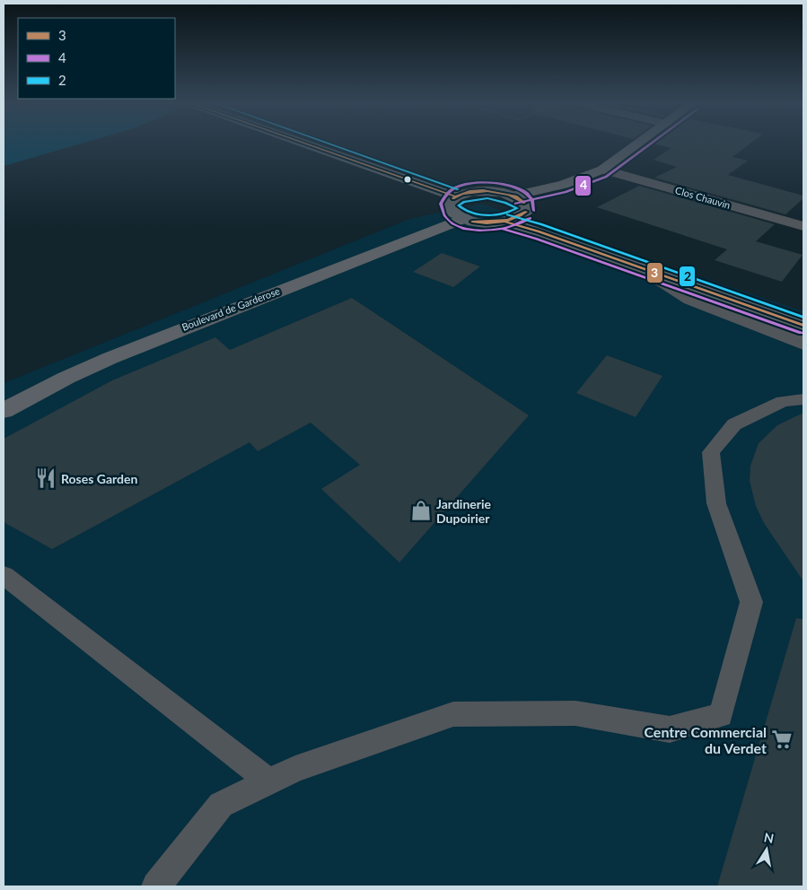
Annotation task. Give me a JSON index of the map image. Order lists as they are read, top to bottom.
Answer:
{
  "streets": {
    "street": ["Clos Chauvin", "Boulevard de Garderose"]
  },
  "places": {
    "restaurant": ["Roses Garden"],
    "shop": ["Jardinerie Dupoirier"],
    "supermarket": ["Centre Commercial du Verdet"]
  },
  "lines": ["transit line 3", "transit line 4", "transit line 2"],
  "legend": ["3", "4", "2"],
  "north": "top"
}
